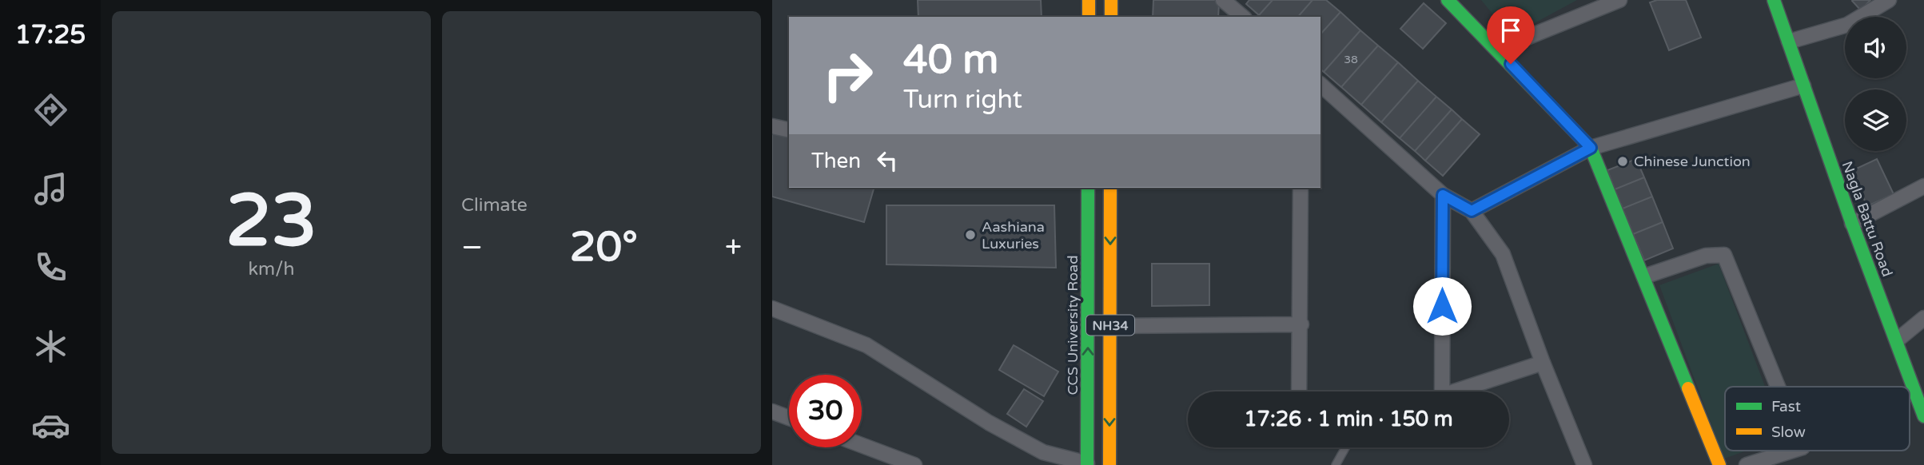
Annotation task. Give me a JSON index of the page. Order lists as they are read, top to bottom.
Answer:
{
  "streets": {
    "main road": ["Nagla Battu Road", "CCS University Road", "NH34"]
  },
  "places": ["Chinese Junction", "Aashiana Luxuries"],
  "house_numbers": ["38"],
  "legend": ["Fast", "Slow"],
  "page": {
    "tabs": "17:25",
    "tile": [
      ["23", "km/h"],
      "Climate"
    ],
    "turn": ["40 m", "Turn right"],
    "then": "Then",
    "heat": ["−", "20°", "+"],
    "limit": "30",
    "trip": "17:26 · 1 min · 150 m"
  }
}
